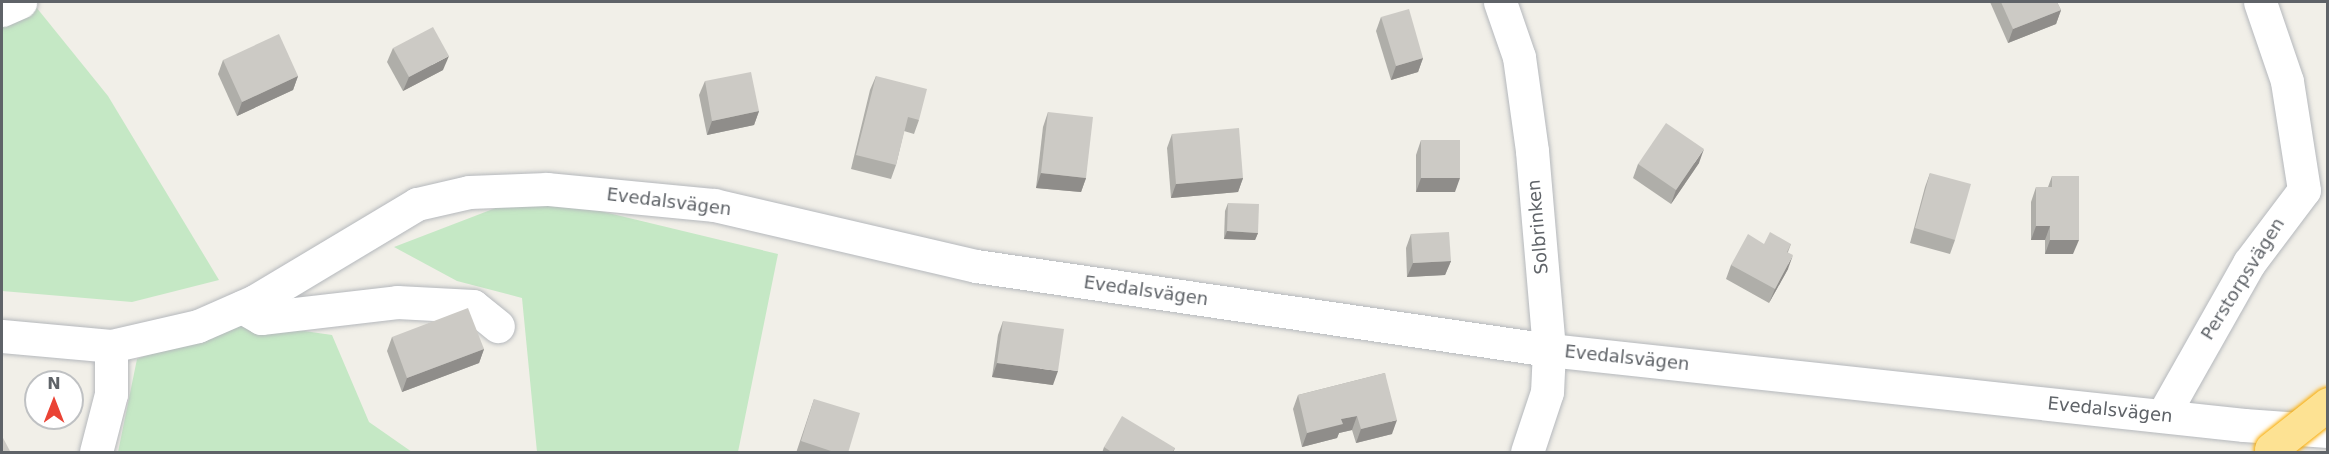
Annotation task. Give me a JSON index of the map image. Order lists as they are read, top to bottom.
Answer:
{
  "streets": {
    "street": ["Evedalsvägen", "Solbrinken", "Perstorpsvägen"]
  },
  "crossings": [
    ["Evedalsvägen", "Solbrinken"],
    ["Evedalsvägen", "Perstorpsvägen"]
  ],
  "north": "top"
}
